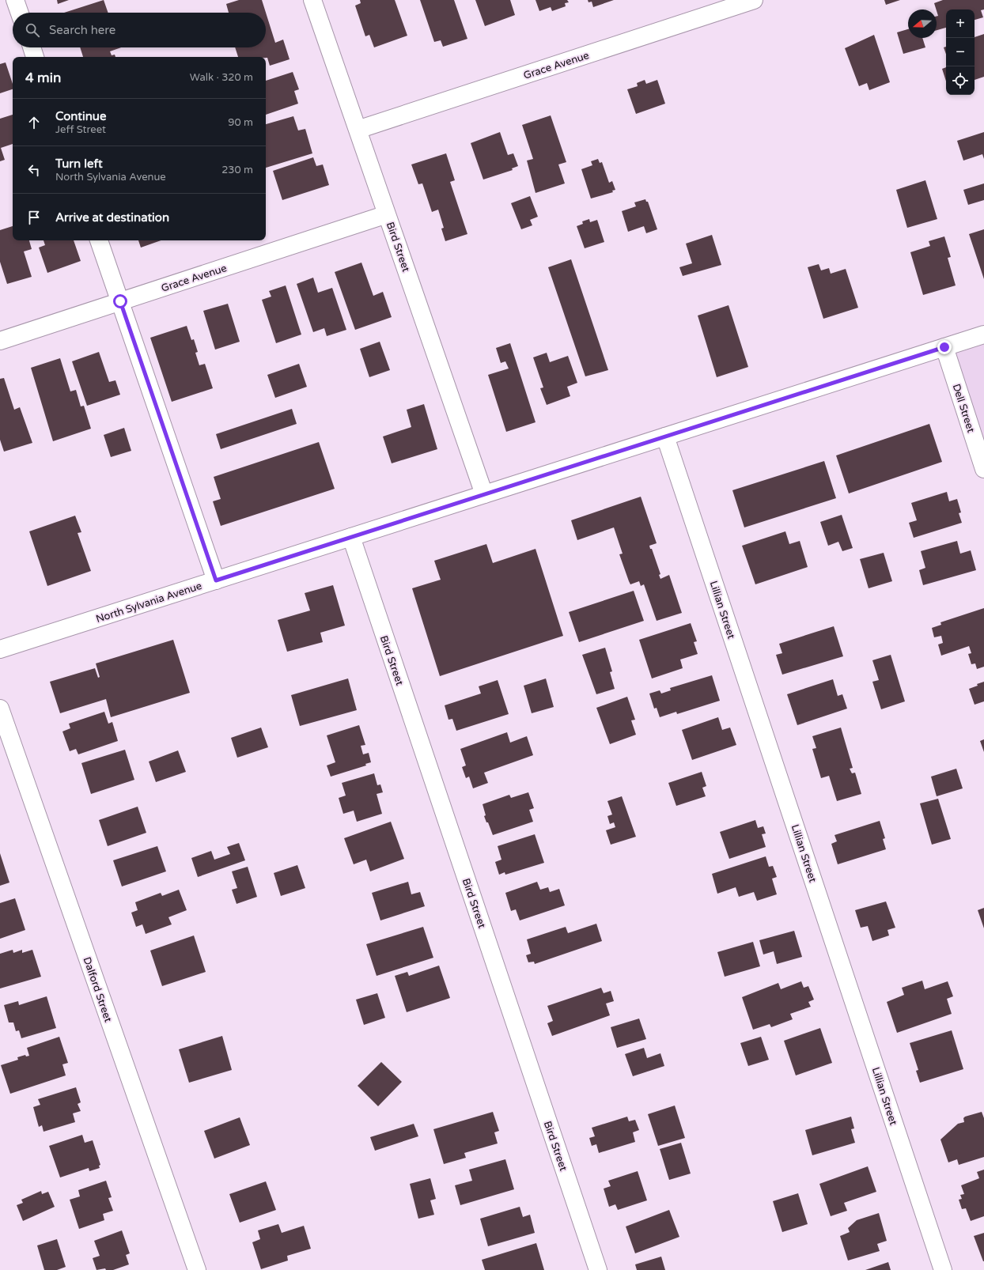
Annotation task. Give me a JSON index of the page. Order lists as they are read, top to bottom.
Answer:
{
  "streets": {
    "street": [
      "Grace Avenue",
      "Bird Street",
      "Dell Street",
      "North Sylvania Avenue",
      "Lillian Street",
      "Dalford Street"
    ]
  },
  "crossings": [
    ["Grace Avenue", "Bird Street"],
    ["Bird Street", "North Sylvania Avenue"],
    ["Dell Street", "North Sylvania Avenue"],
    ["North Sylvania Avenue", "Lillian Street"]
  ],
  "north": "left",
  "page": {
    "map_buttons": ["+", "−"],
    "search": "Search here",
    "heading": ["4 min", "Walk · 320 m"],
    "list": [
      ["Continue", "Jeff Street", "90 m"],
      ["Turn left", "North Sylvania Avenue", "230 m"],
      "Arrive at destination"
    ]
  }
}
